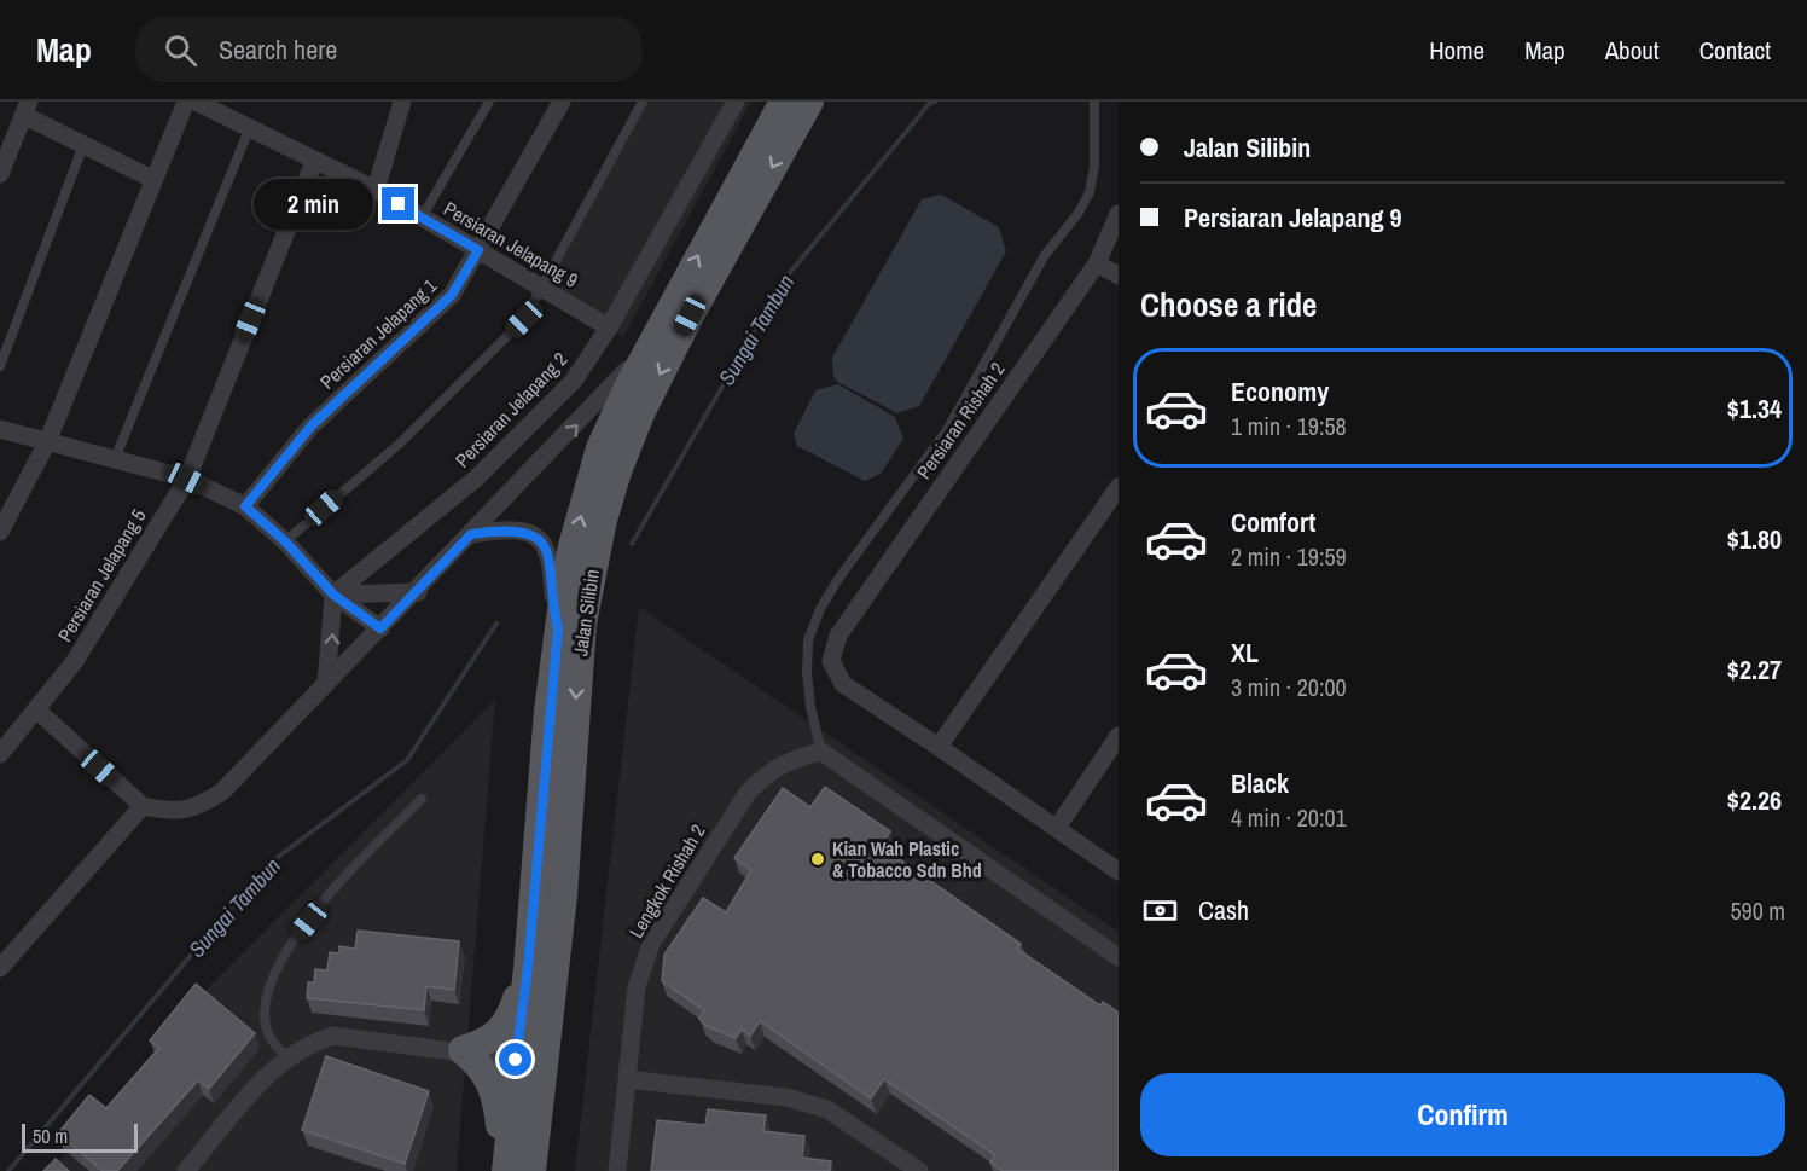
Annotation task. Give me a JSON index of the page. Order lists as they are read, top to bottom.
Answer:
{
  "streets": {
    "main road": ["Jalan Silibin"],
    "street": [
      "Persiaran Jelapang 9",
      "Persiaran Jelapang 1",
      "Persiaran Jelapang 2",
      "Persiaran Rishah 2",
      "Persiaran Jelapang 5",
      "Lengkok Rishah 2"
    ]
  },
  "crossings": [
    ["Persiaran Jelapang 9", "Persiaran Jelapang 1"],
    ["Persiaran Jelapang 9", "Persiaran Jelapang 2"],
    ["Persiaran Jelapang 9", "Persiaran Jelapang 5"]
  ],
  "water": ["Sungai Tambun"],
  "places": ["Kian Wah Plastic & Tobacco Sdn Bhd"],
  "scale_bar": "50 m",
  "page": {
    "header": "Map",
    "search": "Search here",
    "nav": [
      "Home",
      "Map",
      "About",
      "Contact"
    ],
    "banner": ["Jalan Silibin", "Persiaran Jelapang 9"],
    "bubble": "2 min",
    "heading": "Choose a ride",
    "list": [
      {
        "name": "Economy",
        "note": "1 min · 19:58",
        "value": "$1.34"
      },
      {
        "name": "Comfort",
        "note": "2 min · 19:59",
        "value": "$1.80"
      },
      {
        "name": "XL",
        "note": "3 min · 20:00",
        "value": "$2.27"
      },
      {
        "name": "Black",
        "note": "4 min · 20:01",
        "value": "$2.26"
      }
    ],
    "pay": ["Cash", "590 m"],
    "buttons": "Confirm",
    "scale": "50 m"
  }
}
